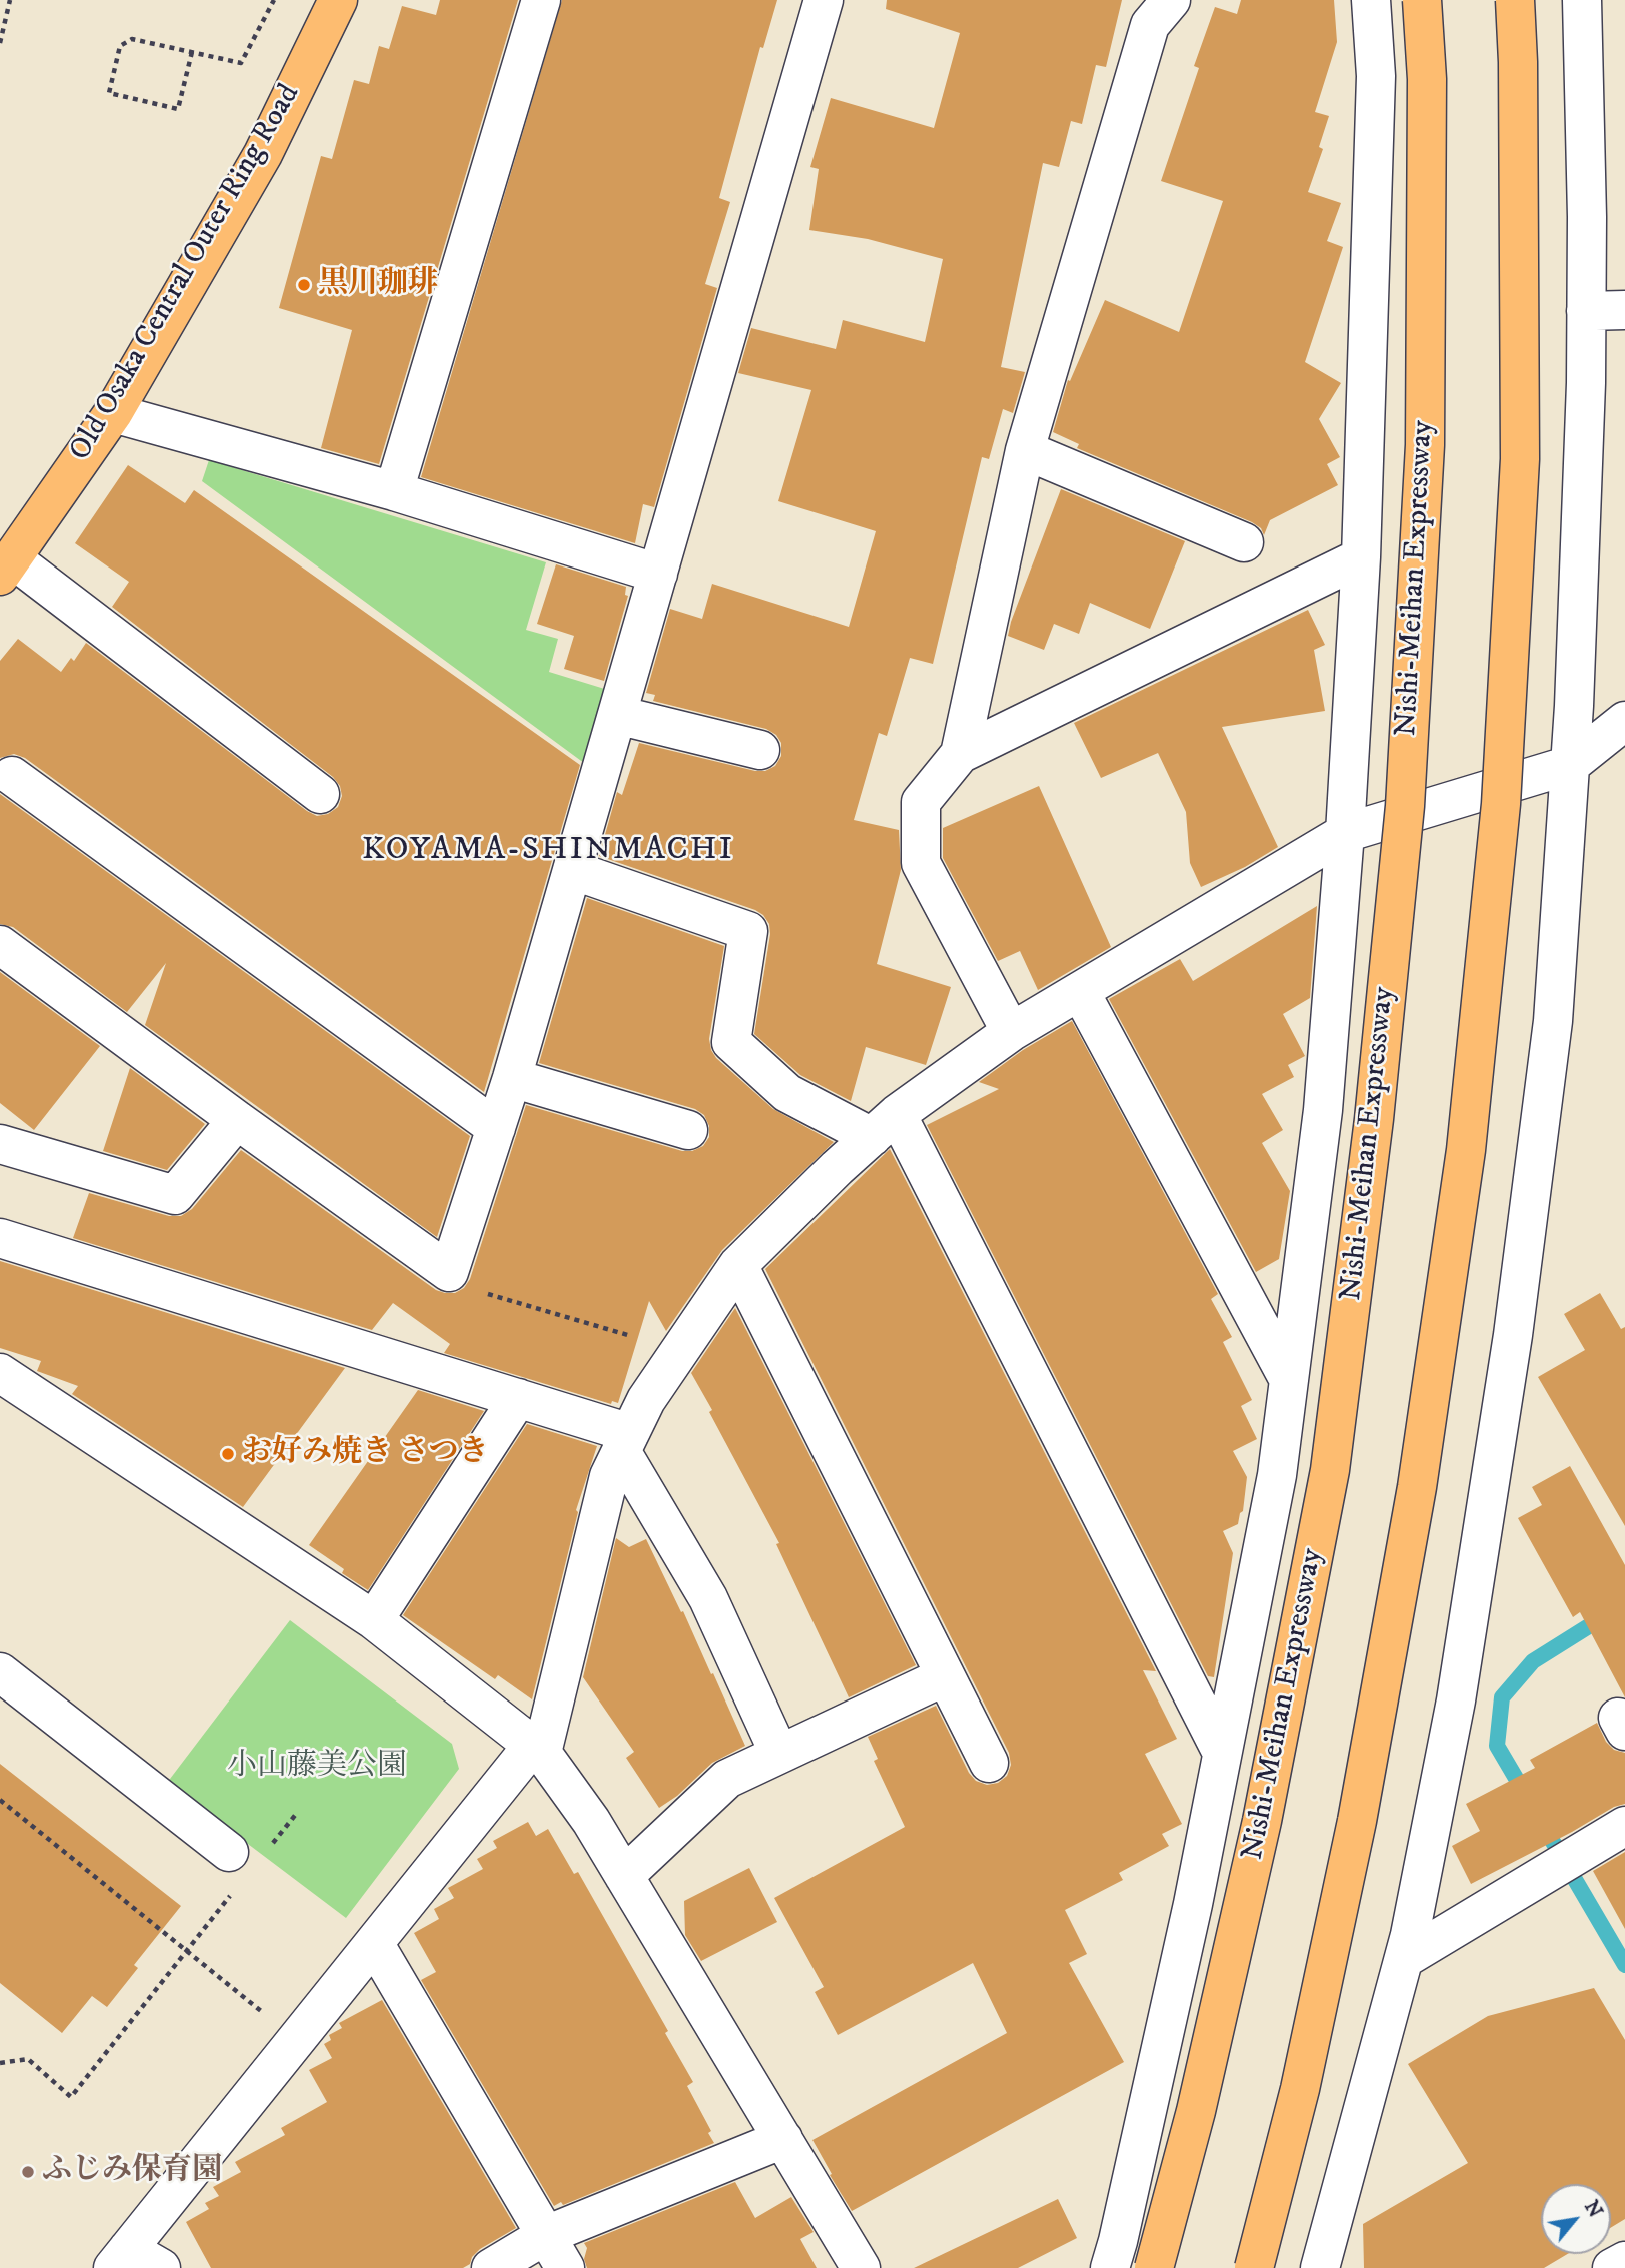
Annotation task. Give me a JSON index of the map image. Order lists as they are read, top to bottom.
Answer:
{
  "streets": {
    "main road": ["Old Osaka Central Outer Ring Road", "Nishi-Meihan Expressway"]
  },
  "districts": ["KOYAMA-SHINMACHI"],
  "parks": ["小山藤美公園"],
  "places": ["黒川珈琲", "お好み焼き さつき", "ふじみ保育園"],
  "north": "top right"
}
